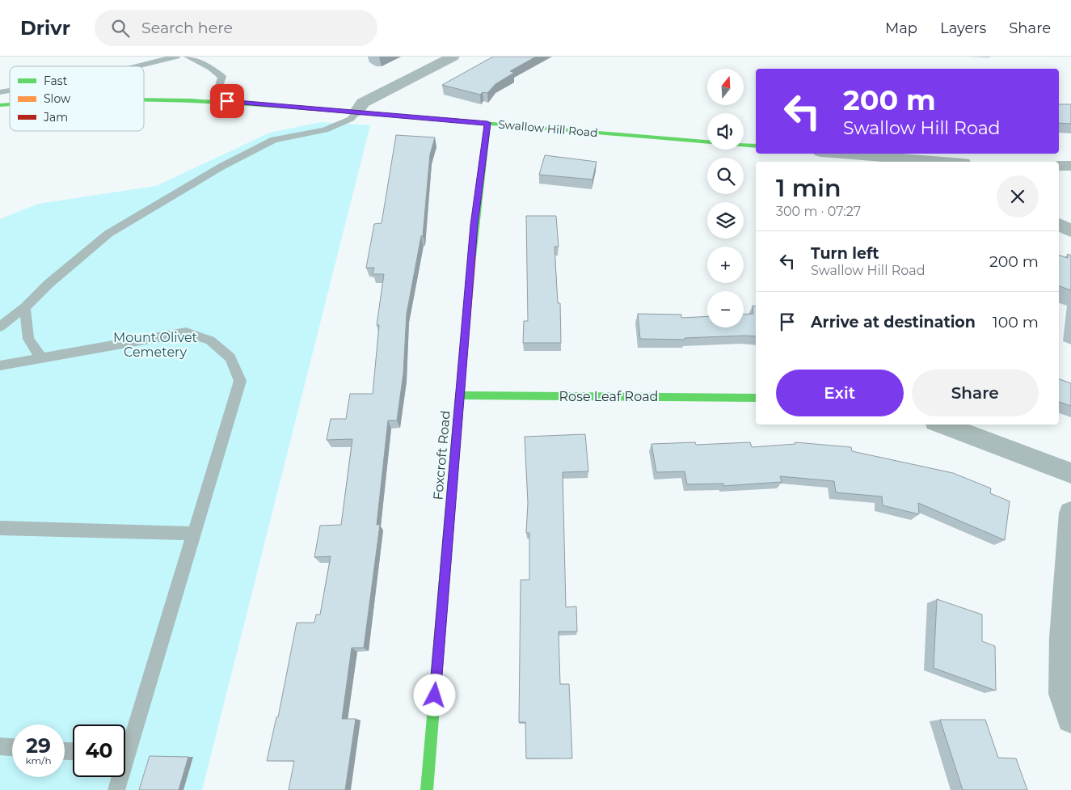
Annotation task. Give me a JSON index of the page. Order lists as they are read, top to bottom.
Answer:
{
  "streets": {
    "street": ["Swallow Hill Road", "Rose Leaf Road", "Foxcroft Road"]
  },
  "crossings": [
    ["Swallow Hill Road", "Foxcroft Road"],
    ["Rose Leaf Road", "Foxcroft Road"]
  ],
  "parks": ["Mount Olivet Cemetery"],
  "legend": ["Fast", "Slow", "Jam"],
  "north": "top",
  "page": {
    "header": "Drivr",
    "search": "Search here",
    "nav": ["Map", "Layers", "Share"],
    "map_buttons": ["+", "−"],
    "turn": ["200 m", "Swallow Hill Road"],
    "heading": ["1 min", "300 m · 07:27"],
    "list": [
      {
        "name": "Turn left",
        "note": "Swallow Hill Road",
        "value": "200 m"
      },
      {
        "name": "Arrive at destination",
        "value": "100 m"
      }
    ],
    "buttons": ["Exit", "Share"],
    "speed": "29 km/h",
    "limit": "40"
  }
}
